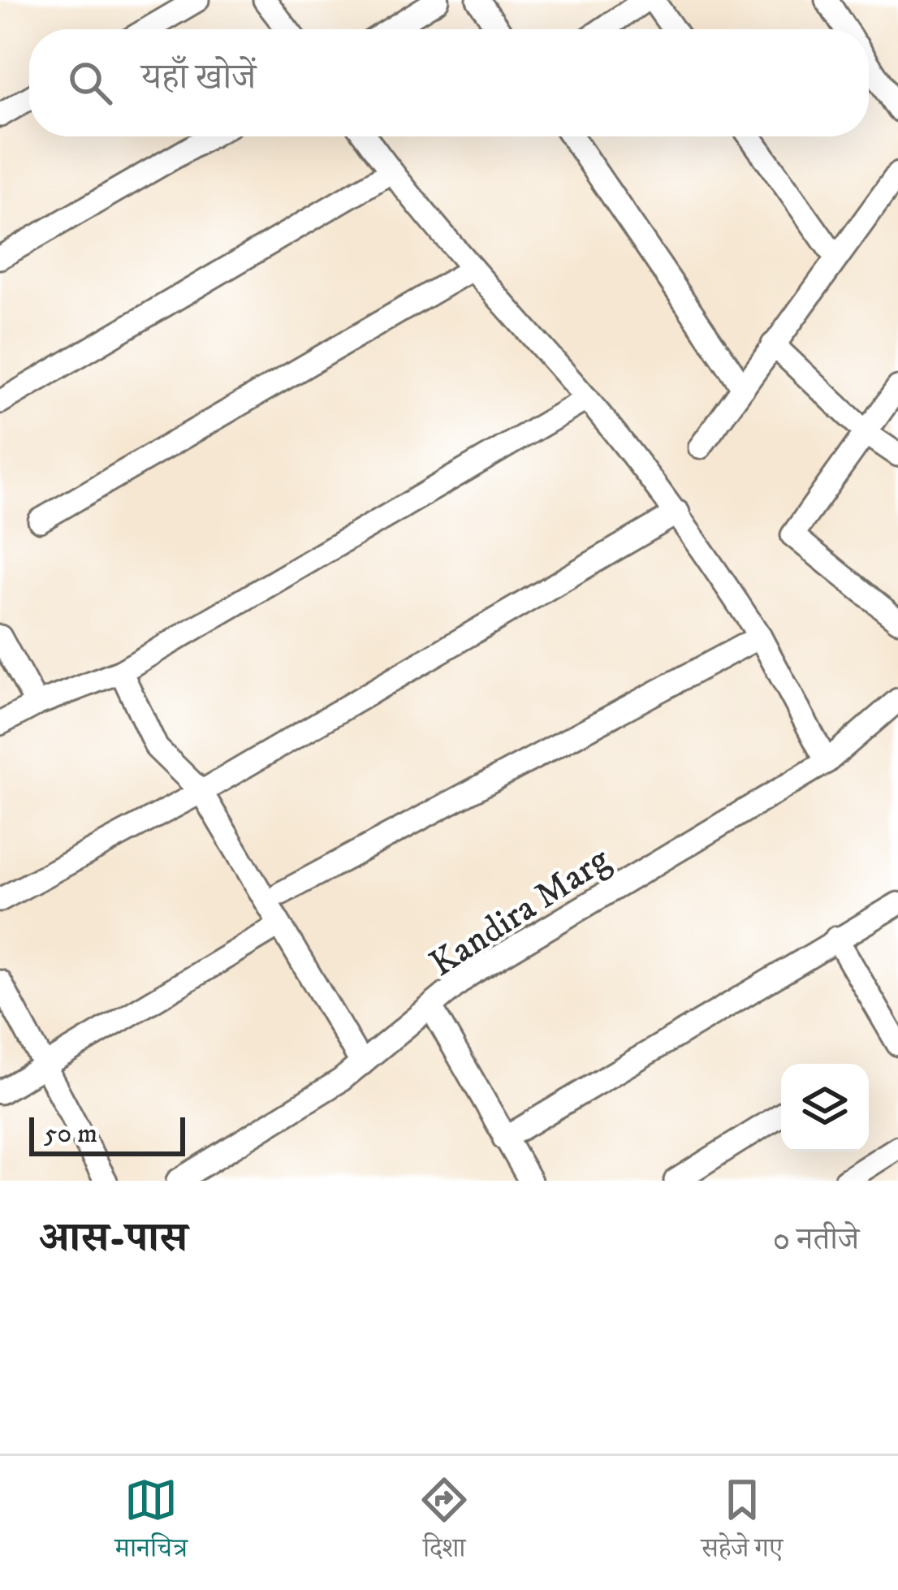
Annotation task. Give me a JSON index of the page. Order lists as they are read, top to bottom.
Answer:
{
  "streets": {
    "street": ["Kandira Marg"]
  },
  "scale_bar": "50 m",
  "page": {
    "search": "यहाँ खोजें",
    "scale": "50 m",
    "heading": ["आस-पास", "0 नतीजे"],
    "nav": ["मानचित्र", "दिशा", "सहेजे गए"]
  }
}
